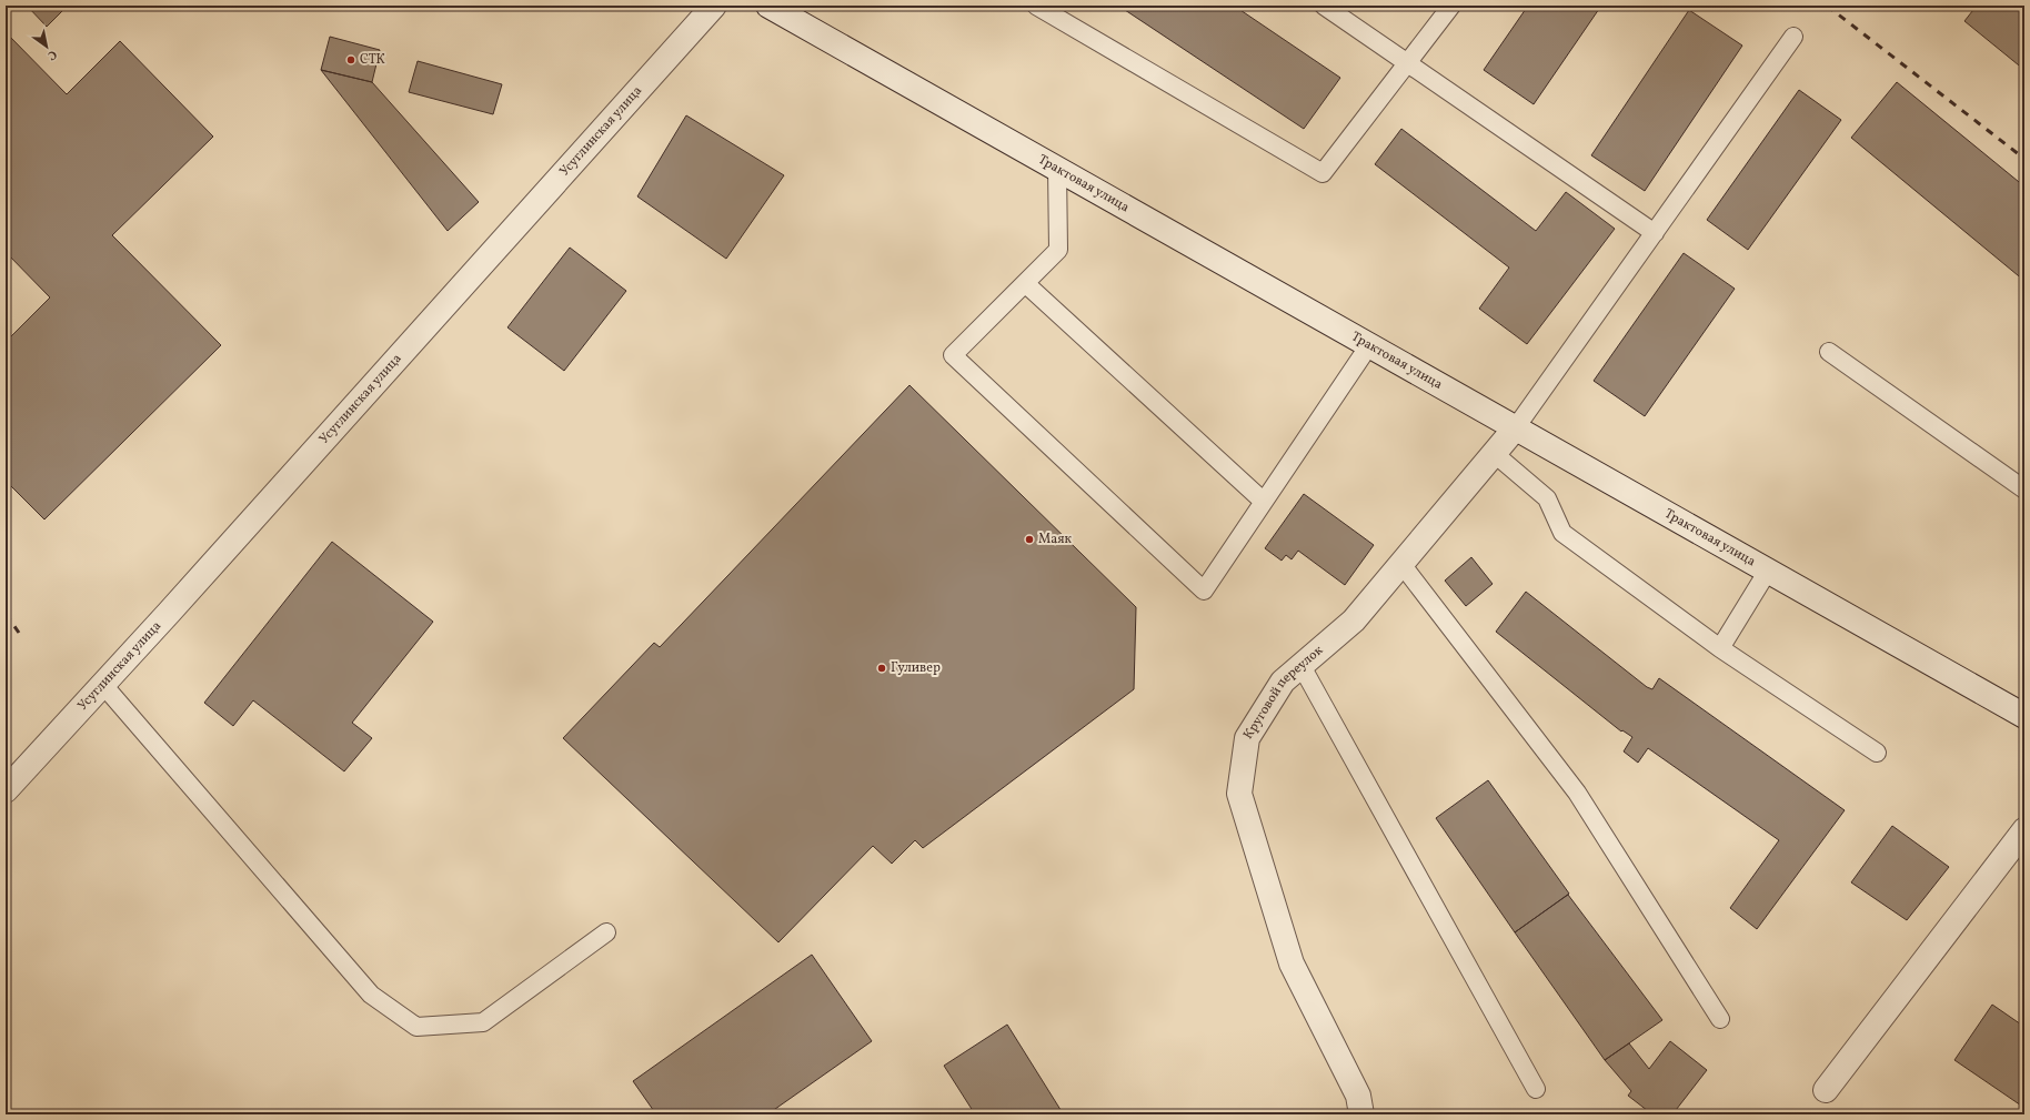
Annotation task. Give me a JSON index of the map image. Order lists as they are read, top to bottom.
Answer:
{
  "streets": {
    "street": ["Усуглинская улица", "Трактовая улица", "Круговой переулок"]
  },
  "crossings": [
    ["Трактовая улица", "Круговой переулок"]
  ],
  "places": ["СТК", "Маяк", "Гуливер"],
  "north": "bottom right"
}
